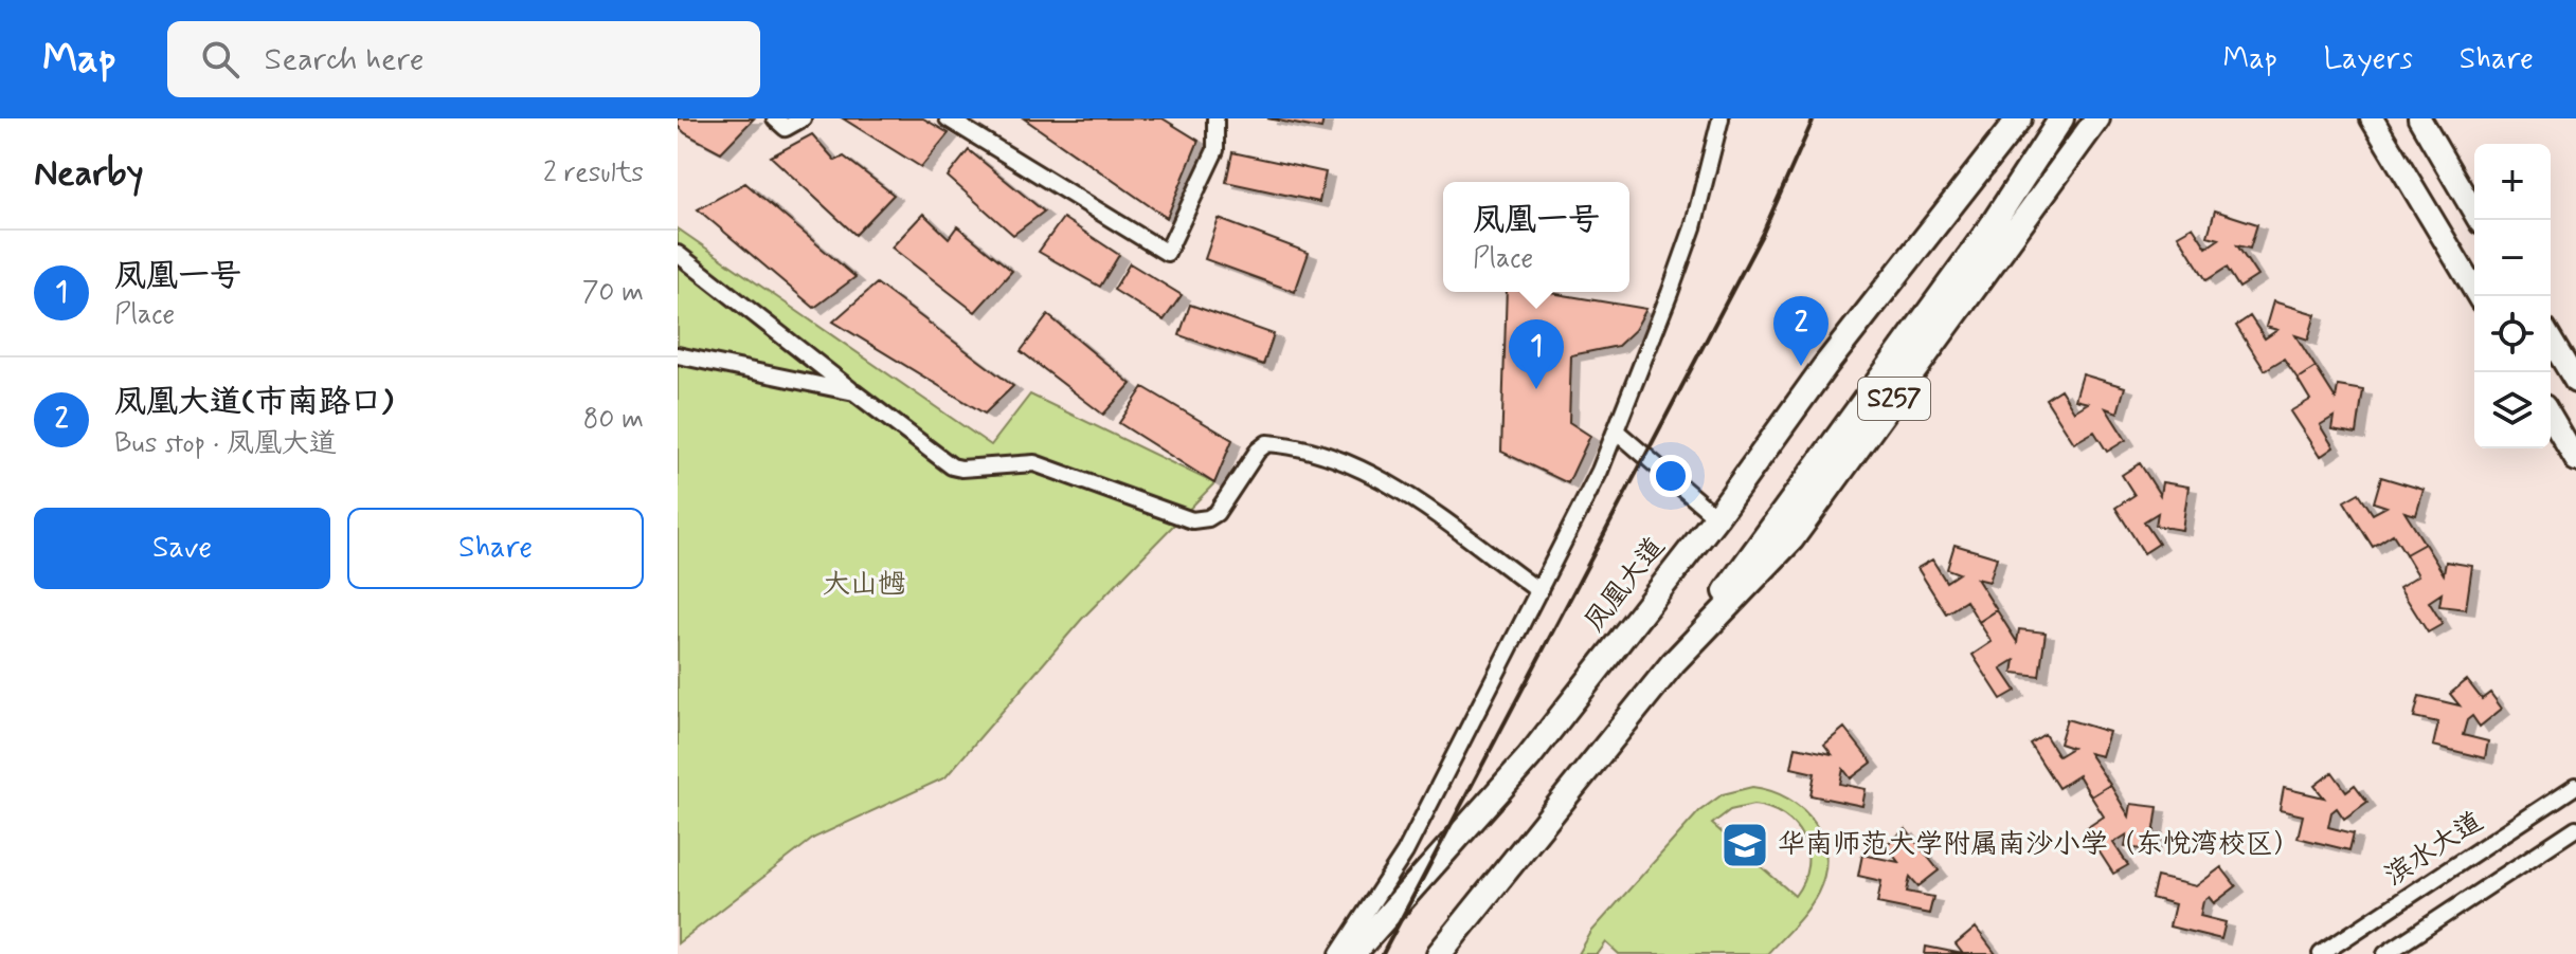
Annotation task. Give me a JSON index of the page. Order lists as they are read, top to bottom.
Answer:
{
  "streets": {
    "main road": ["S257", "凤凰大道"],
    "street": ["滨水大道"]
  },
  "parks": ["大山乸"],
  "places": {
    "school or university": ["华南师范大学附属南沙小学（东悦湾校区）"]
  },
  "page": {
    "header": "Map",
    "search": "Search here",
    "nav": ["Map", "Layers", "Share"],
    "heading": ["Nearby", "2 results"],
    "map_buttons": ["+", "−"],
    "popup": ["凤凰一号", "Place"],
    "list": [
      {
        "mark": "1",
        "name": "凤凰一号",
        "note": "Place",
        "value": "70 m"
      },
      {
        "mark": "2",
        "name": "凤凰大道(市南路口)",
        "note": "Bus stop · 凤凰大道",
        "value": "80 m"
      }
    ],
    "pins": ["2", "1"],
    "buttons": ["Save", "Share"]
  }
}
